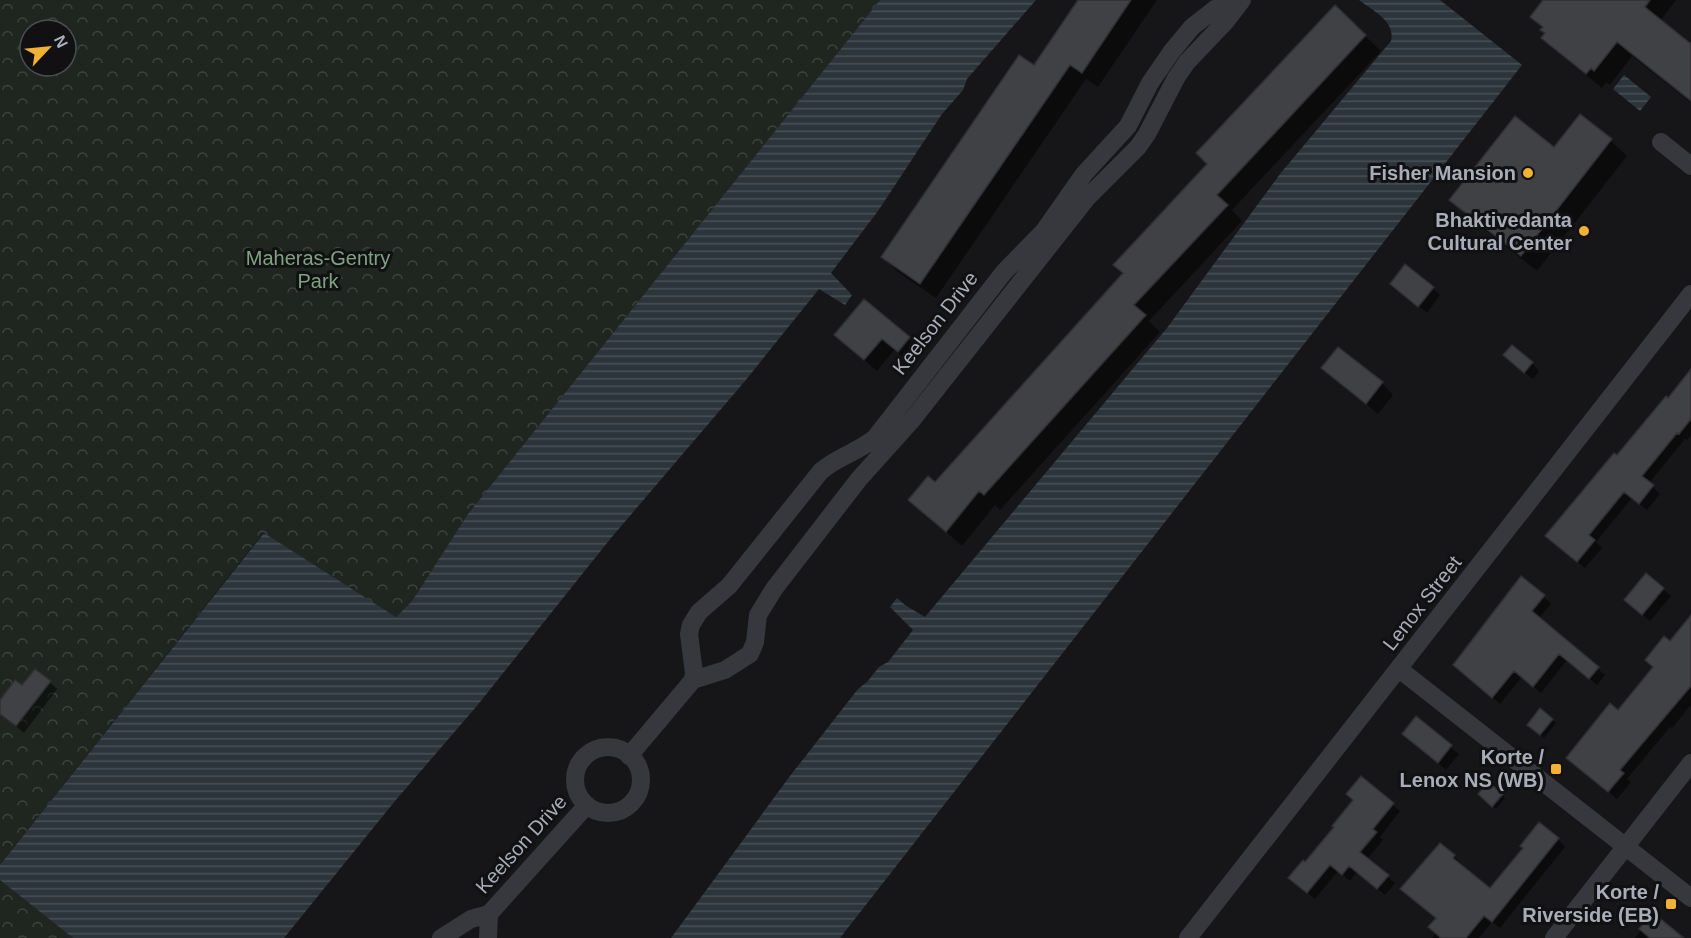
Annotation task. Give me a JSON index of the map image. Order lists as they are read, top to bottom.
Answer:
{
  "streets": {
    "street": ["Keelson Drive", "Lenox Street"]
  },
  "parks": ["Maheras-Gentry Park"],
  "places": {
    "other": ["Fisher Mansion", "Bhaktivedanta Cultural Center"],
    "transit": ["Korte / Lenox NS (WB)", "Korte / Riverside (EB)"]
  },
  "north": "top right"
}
